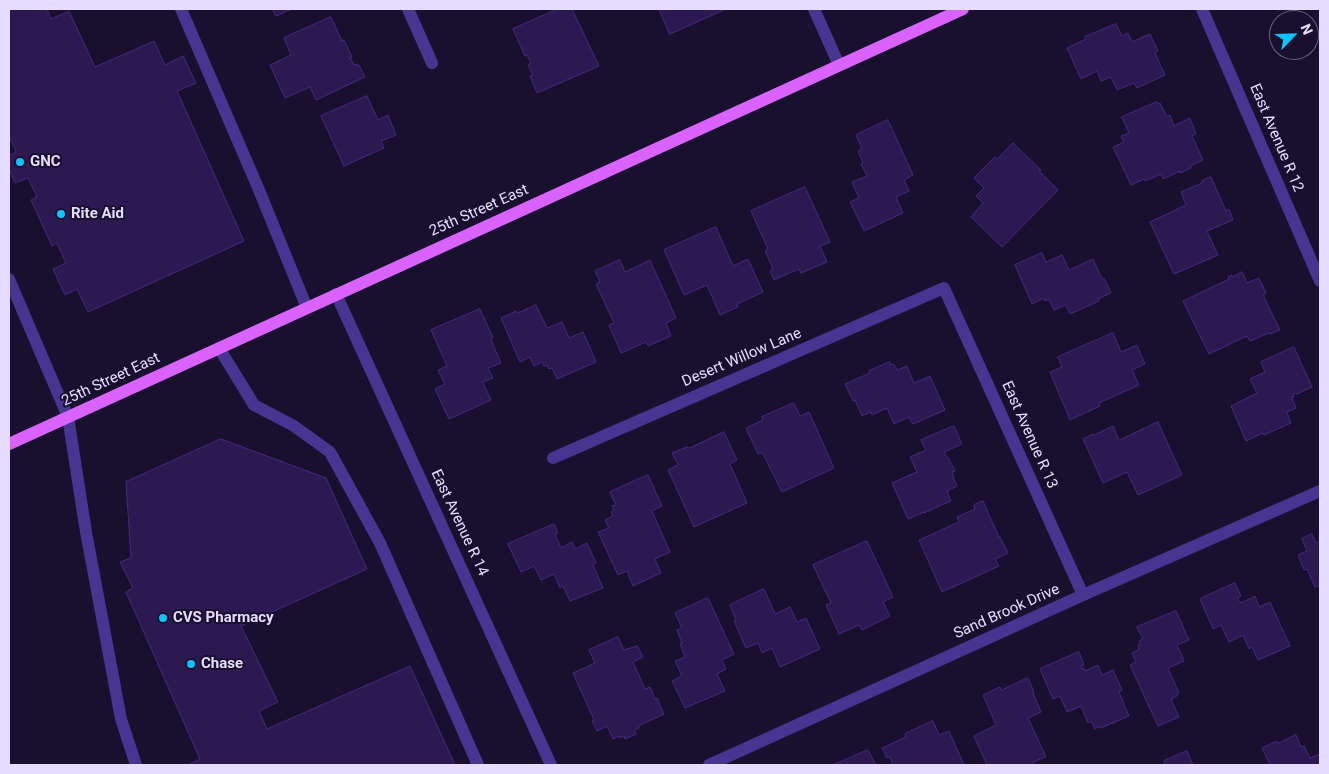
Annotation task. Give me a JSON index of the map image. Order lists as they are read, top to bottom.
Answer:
{
  "streets": {
    "main road": ["25th Street East"],
    "street": [
      "East Avenue R 12",
      "Desert Willow Lane",
      "East Avenue R 13",
      "East Avenue R 14",
      "Sand Brook Drive"
    ]
  },
  "crossings": [
    ["25th Street East", "East Avenue R 14"],
    ["Desert Willow Lane", "East Avenue R 13"],
    ["East Avenue R 13", "Sand Brook Drive"]
  ],
  "places": [
    "GNC",
    "Rite Aid",
    "CVS Pharmacy",
    "Chase"
  ],
  "north": "top right"
}
